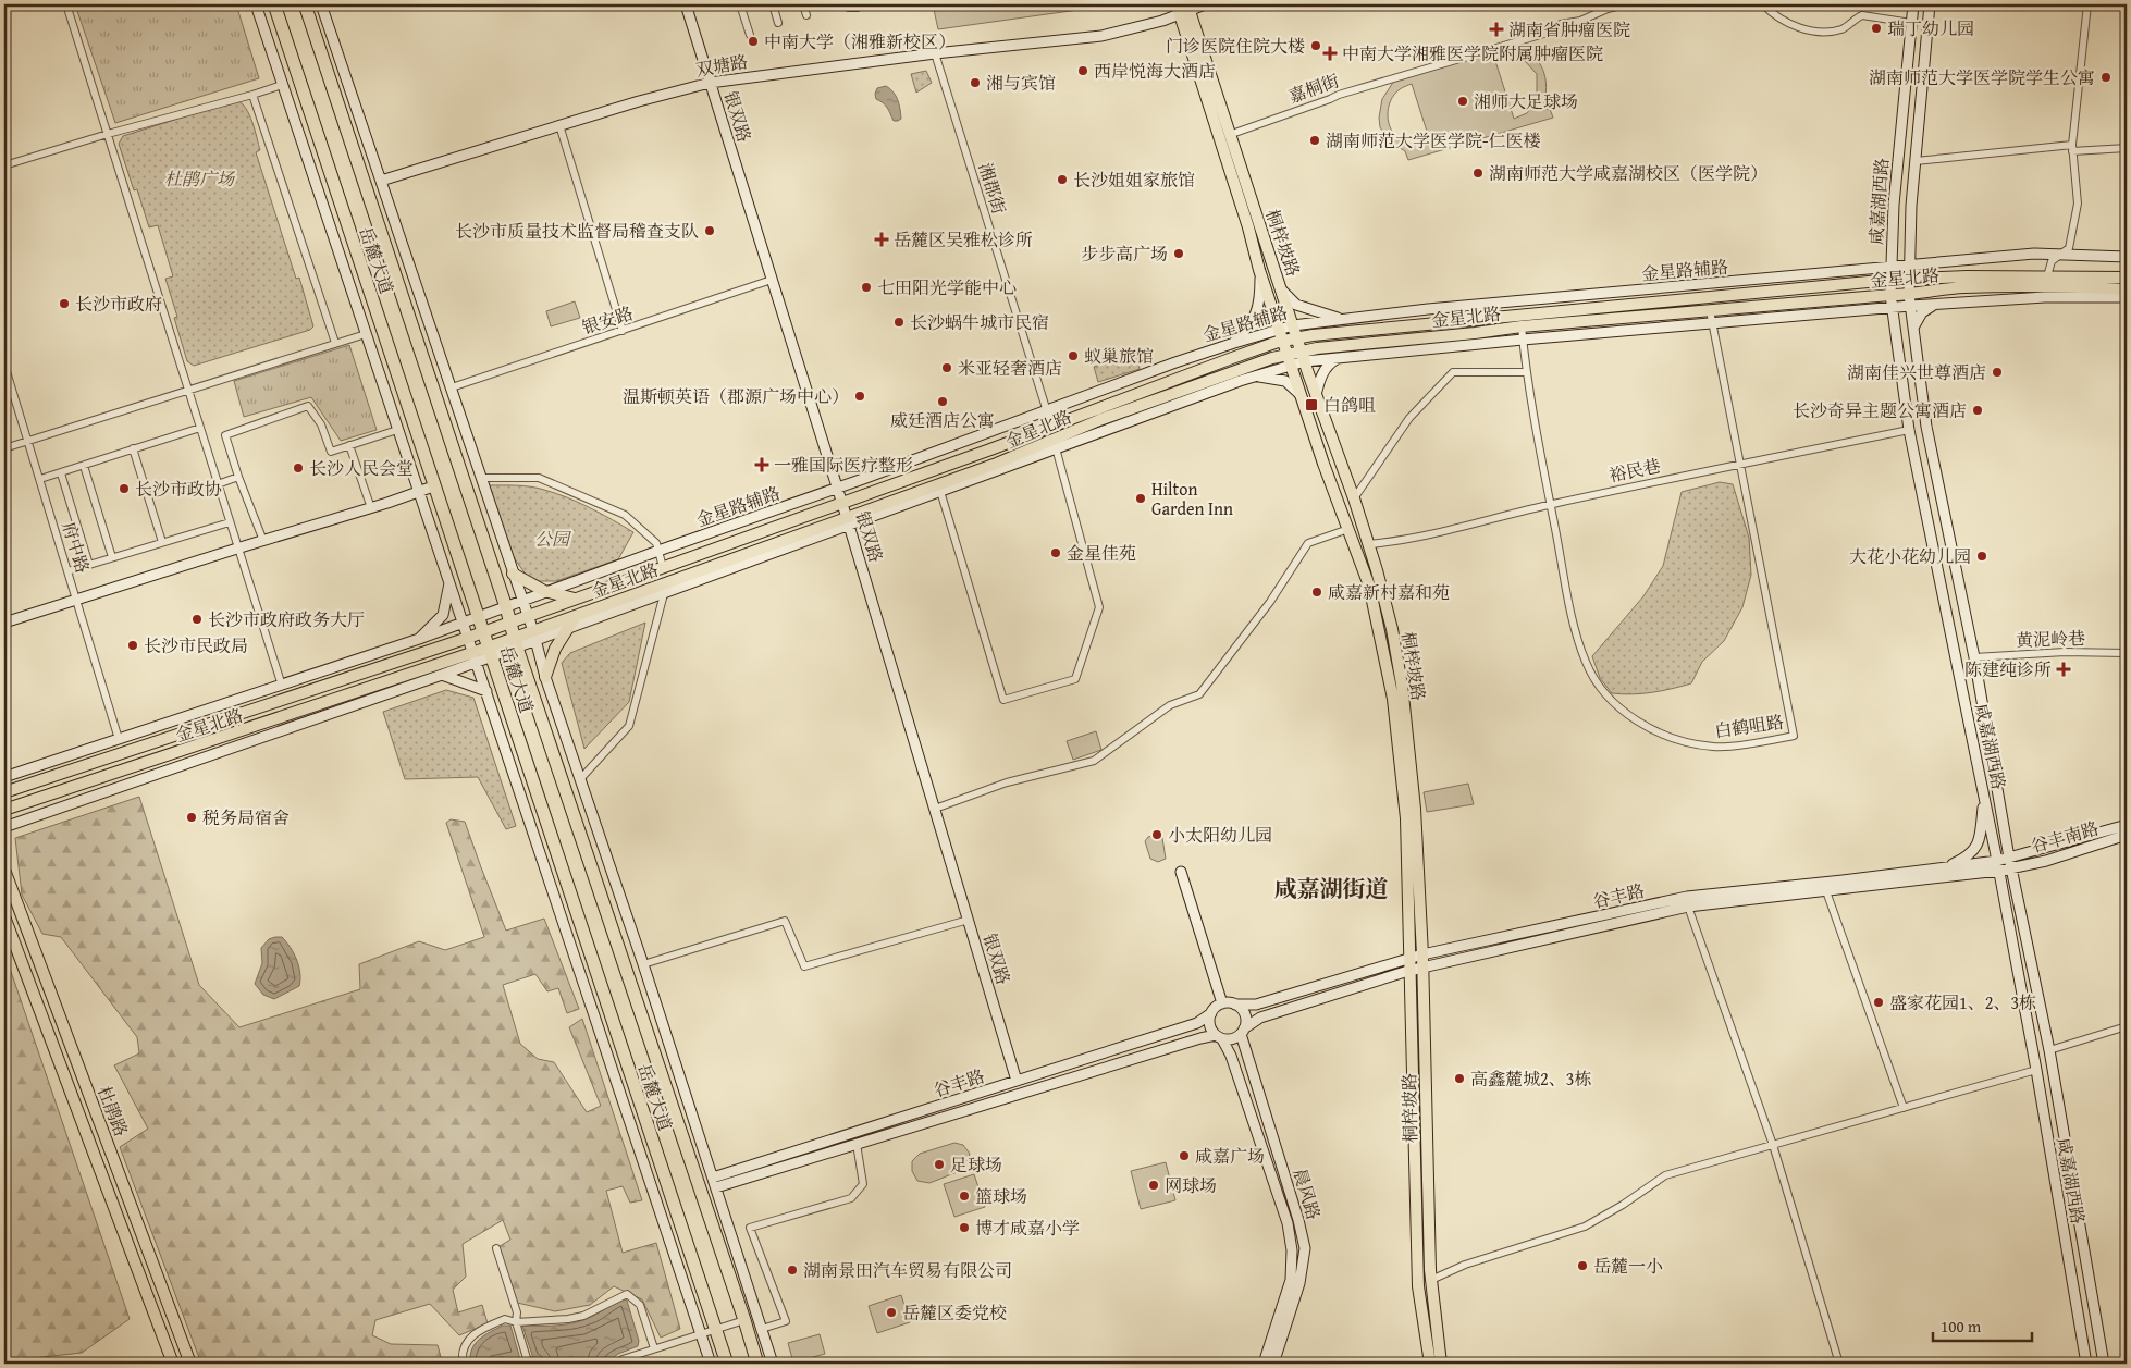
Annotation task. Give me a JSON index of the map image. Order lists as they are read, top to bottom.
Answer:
{
  "streets": {
    "highway": ["岳麓大道"],
    "main road": ["桐梓坡路", "金星北路", "杜鹃路"],
    "street": [
      "双塘路",
      "嘉桐街",
      "银双路",
      "湘郡街",
      "咸嘉湖西路",
      "金星路辅路",
      "银安路",
      "裕民巷",
      "府中路",
      "黄泥岭巷",
      "白鹤咀路",
      "谷丰南路",
      "谷丰路",
      "晨风路"
    ]
  },
  "crossings": [
    ["双塘路", "银双路"],
    ["双塘路", "湘郡街"],
    ["双塘路", "桐梓坡路"],
    ["嘉桐街", "桐梓坡路"],
    ["银双路", "金星路辅路"],
    ["银双路", "金星北路"],
    ["银双路", "银安路"],
    ["银双路", "谷丰路"],
    ["湘郡街", "金星北路"],
    ["咸嘉湖西路", "金星路辅路"],
    ["咸嘉湖西路", "金星北路"],
    ["咸嘉湖西路", "裕民巷"],
    ["咸嘉湖西路", "黄泥岭巷"],
    ["咸嘉湖西路", "谷丰南路"],
    ["咸嘉湖西路", "谷丰路"],
    ["桐梓坡路", "金星路辅路"],
    ["桐梓坡路", "金星北路"],
    ["桐梓坡路", "裕民巷"],
    ["桐梓坡路", "谷丰路"],
    ["岳麓大道", "金星路辅路"],
    ["岳麓大道", "金星北路"],
    ["金星路辅路", "金星北路"],
    ["金星路辅路", "府中路"],
    ["金星北路", "白鹤咀路"],
    ["裕民巷", "白鹤咀路"],
    ["谷丰南路", "谷丰路"],
    ["谷丰路", "晨风路"]
  ],
  "districts": ["咸嘉湖街道"],
  "parks": ["杜鹃广场", "公园"],
  "places": {
    "other": [
      "瑞丁幼儿园",
      "中南大学（湘雅新校区）",
      "门诊医院住院大楼",
      "西岸悦海大酒店",
      "湖南师范大学医学院学生公寓",
      "湘与宾馆",
      "湘师大足球场",
      "湖南师范大学医学院-仁医楼",
      "湖南师范大学咸嘉湖校区（医学院）",
      "长沙姐姐家旅馆",
      "长沙市质量技术监督局稽查支队",
      "步步高广场",
      "七田阳光学能中心",
      "长沙市政府",
      "长沙蜗牛城市民宿",
      "蚁巢旅馆",
      "米亚轻奢酒店",
      "湖南佳兴世尊酒店",
      "温斯顿英语（郡源广场中心）",
      "威廷酒店公寓",
      "长沙奇异主题公寓酒店",
      "长沙人民会堂",
      "长沙市政协",
      "Hilton Garden Inn",
      "金星佳苑",
      "大花小花幼儿园",
      "咸嘉新村嘉和苑",
      "长沙市政府政务大厅",
      "长沙市民政局",
      "税务局宿舍",
      "小太阳幼儿园",
      "盛家花园1、2、3栋",
      "高鑫麓城2、3栋",
      "咸嘉广场",
      "足球场",
      "网球场",
      "篮球场",
      "博才咸嘉小学",
      "岳麓一小",
      "湖南景田汽车贸易有限公司",
      "岳麓区委党校"
    ],
    "health": [
      "湖南省肿瘤医院",
      "中南大学湘雅医学院附属肿瘤医院",
      "岳麓区吴雅松诊所",
      "一雅国际医疗整形",
      "陈建纯诊所"
    ],
    "transit": ["白鸽咀"]
  },
  "scale_bar": "100 m"
}
